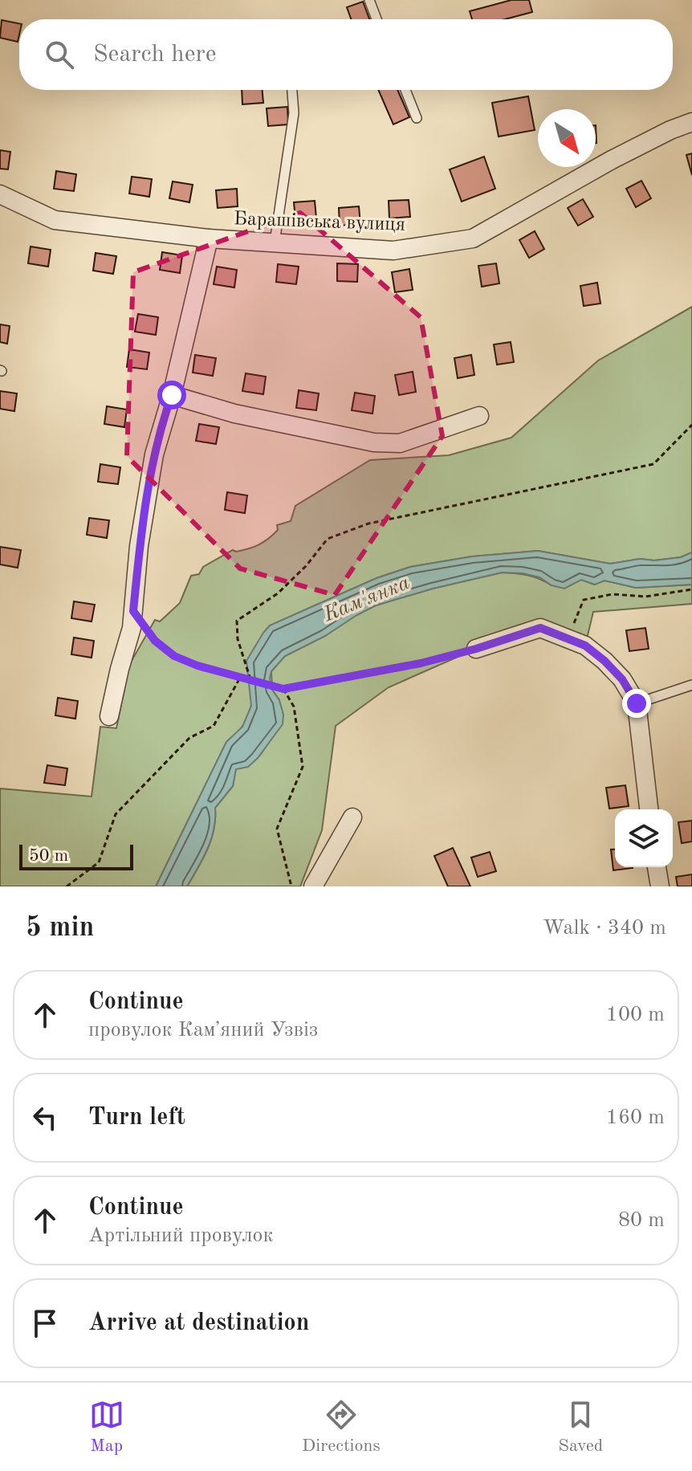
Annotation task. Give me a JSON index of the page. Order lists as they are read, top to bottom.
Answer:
{
  "streets": {
    "street": ["Барашівська вулиця"]
  },
  "water": ["Кам'янка"],
  "scale_bar": "50 m",
  "north": "bottom right",
  "page": {
    "search": "Search here",
    "scale": "50 m",
    "heading": ["5 min", "Walk · 340 m"],
    "list": [
      ["Continue", "провулок Камʼяний Узвіз", "100 m"],
      ["Turn left", "160 m"],
      ["Continue", "Артільний провулок", "80 m"],
      "Arrive at destination"
    ],
    "nav": ["Map", "Directions", "Saved"]
  }
}
